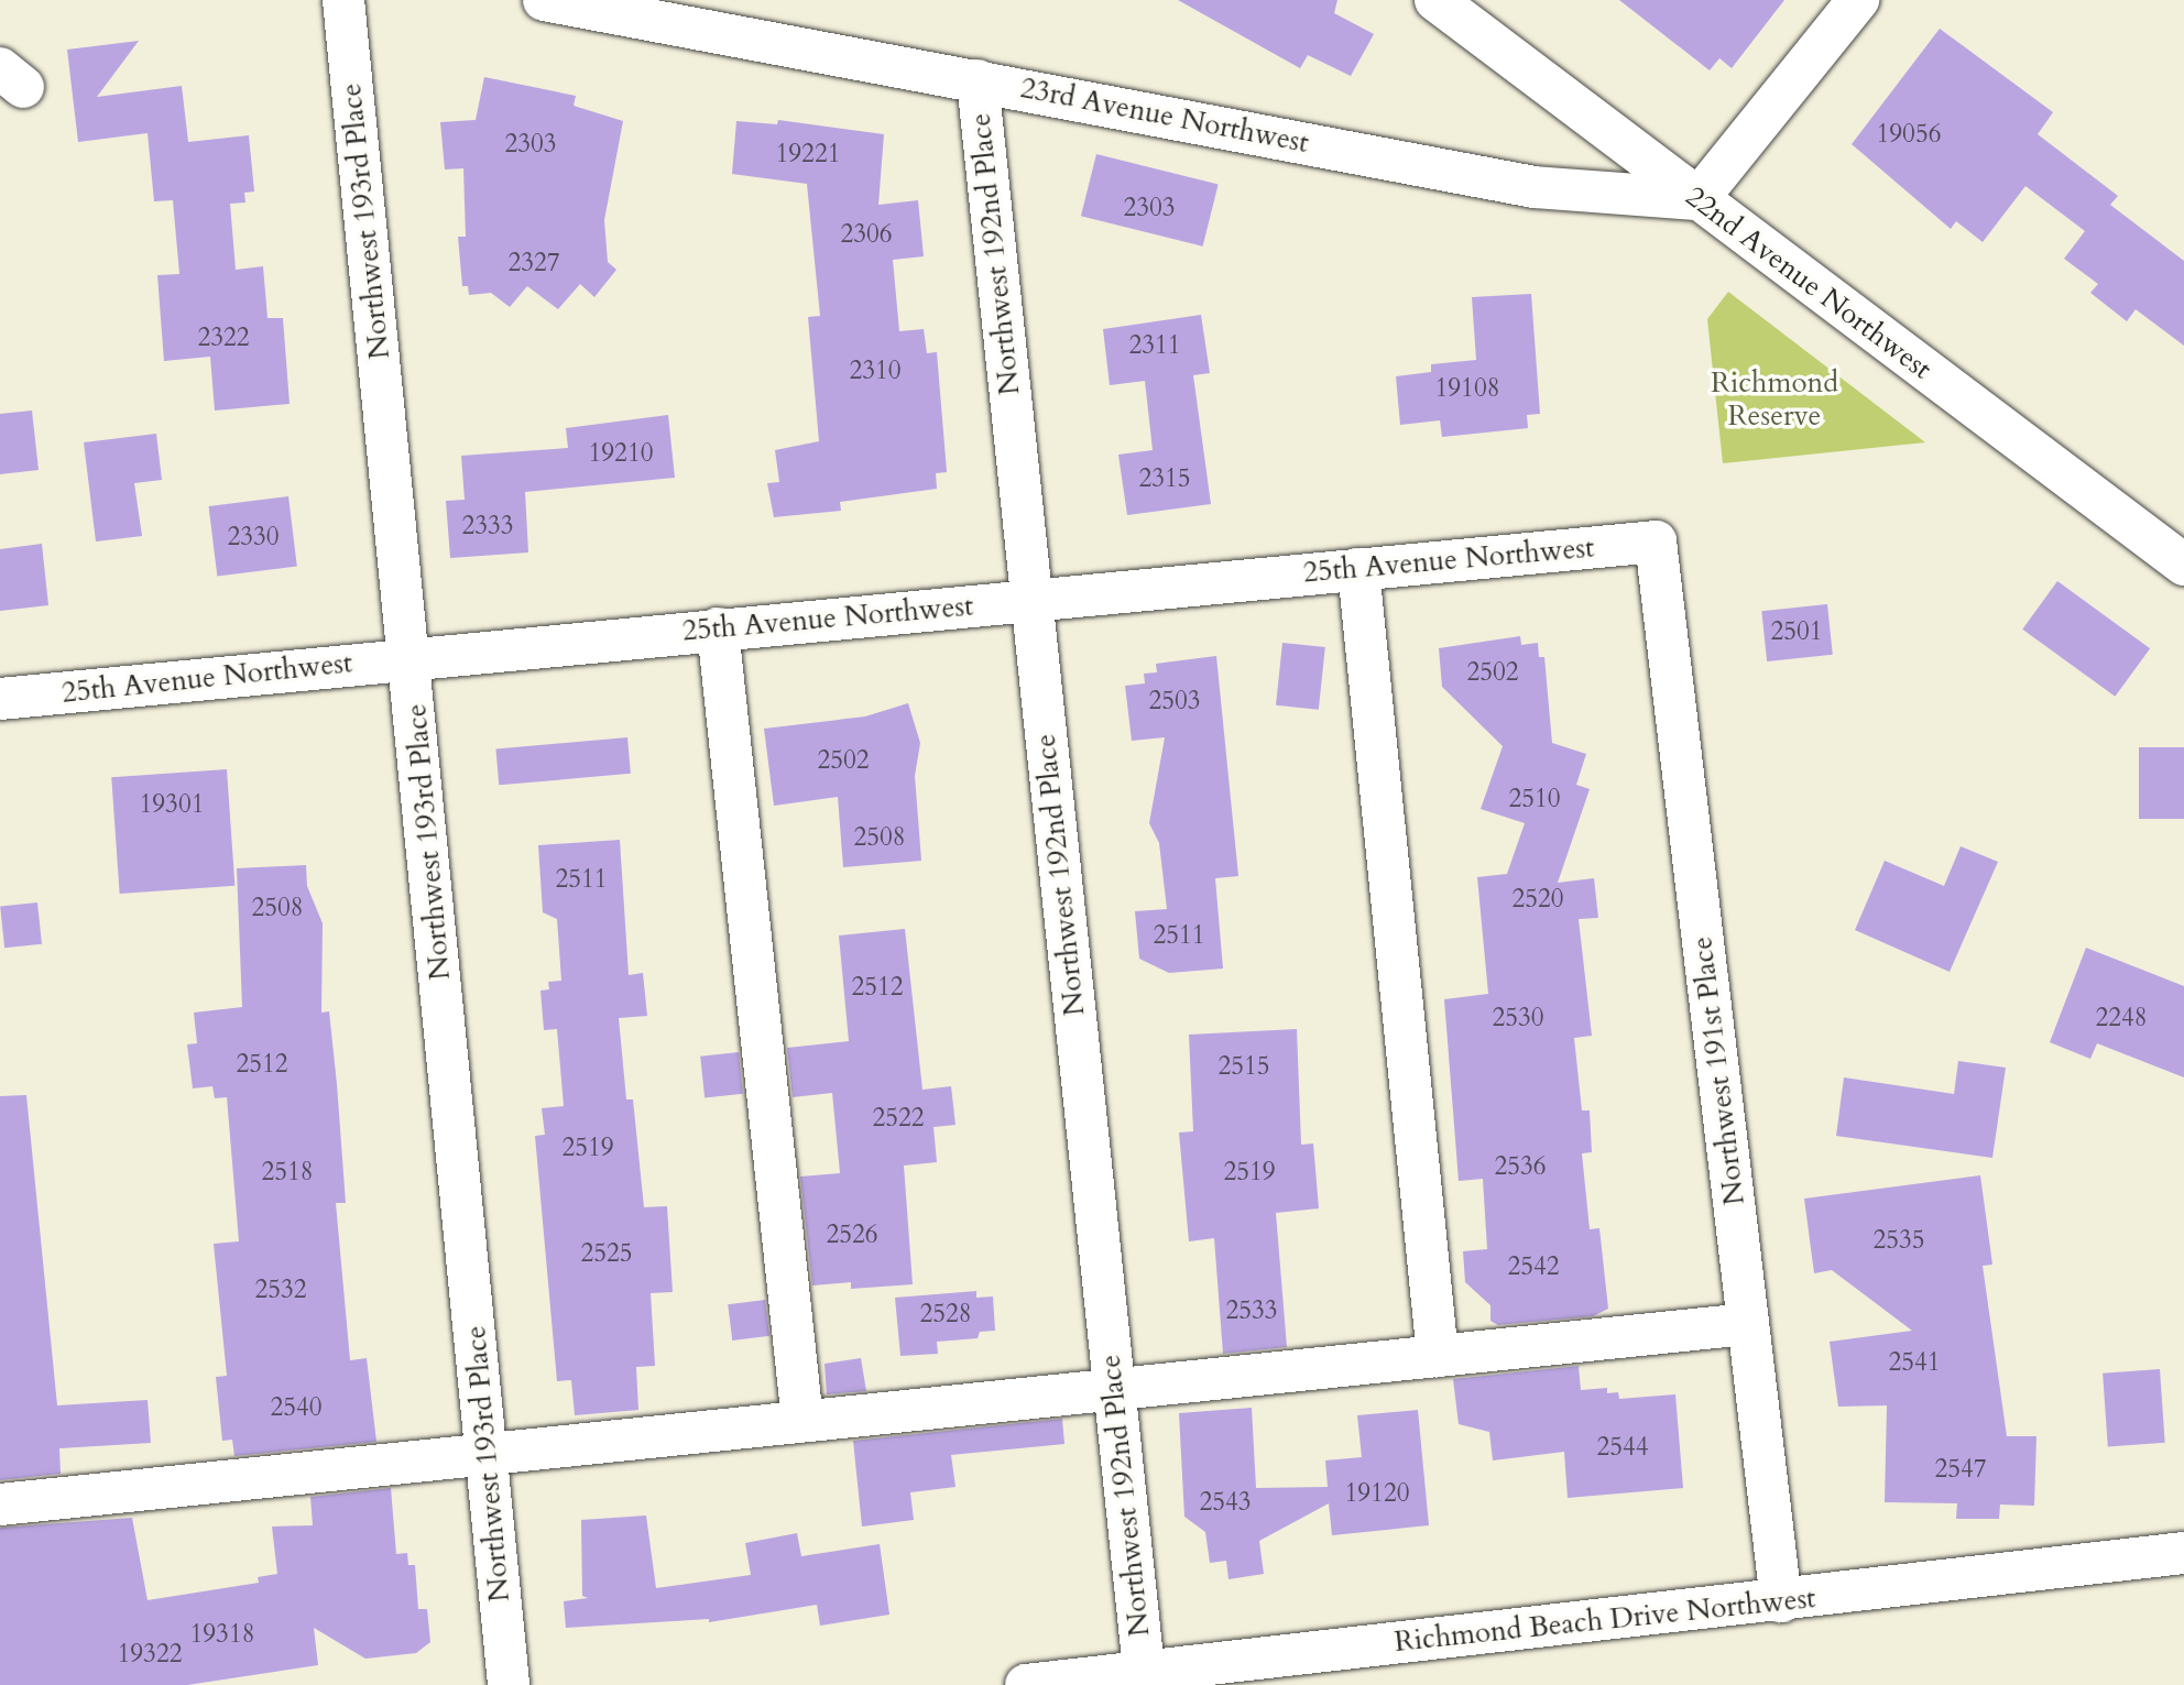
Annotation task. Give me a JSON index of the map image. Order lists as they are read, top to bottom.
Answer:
{
  "streets": {
    "street": [
      "23rd Avenue Northwest",
      "Northwest 193rd Place",
      "Northwest 192nd Place",
      "22nd Avenue Northwest",
      "25th Avenue Northwest",
      "Northwest 191st Place",
      "Richmond Beach Drive Northwest"
    ]
  },
  "crossings": [
    ["23rd Avenue Northwest", "Northwest 192nd Place"],
    ["23rd Avenue Northwest", "22nd Avenue Northwest"],
    ["Northwest 193rd Place", "25th Avenue Northwest"],
    ["Northwest 192nd Place", "25th Avenue Northwest"],
    ["Northwest 192nd Place", "Richmond Beach Drive Northwest"],
    ["25th Avenue Northwest", "Northwest 191st Place"],
    ["Northwest 191st Place", "Richmond Beach Drive Northwest"]
  ],
  "parks": ["Richmond Reserve"],
  "house_numbers": [
    "19056",
    "2303",
    "19221",
    "2303",
    "2306",
    "2327",
    "2322",
    "2311",
    "2310",
    "19108",
    "19210",
    "2315",
    "2333",
    "2330",
    "2501",
    "2502",
    "2503",
    "2502",
    "2510",
    "19301",
    "2508",
    "2511",
    "2520",
    "2508",
    "2511",
    "2512",
    "2530",
    "2248",
    "2512",
    "2515",
    "2522",
    "2519",
    "2536",
    "2518",
    "2519",
    "2526",
    "2535",
    "2525",
    "2542",
    "2532",
    "2533",
    "2528",
    "2541",
    "2540",
    "2544",
    "2547",
    "19120",
    "2543",
    "19318",
    "19322"
  ]
}
